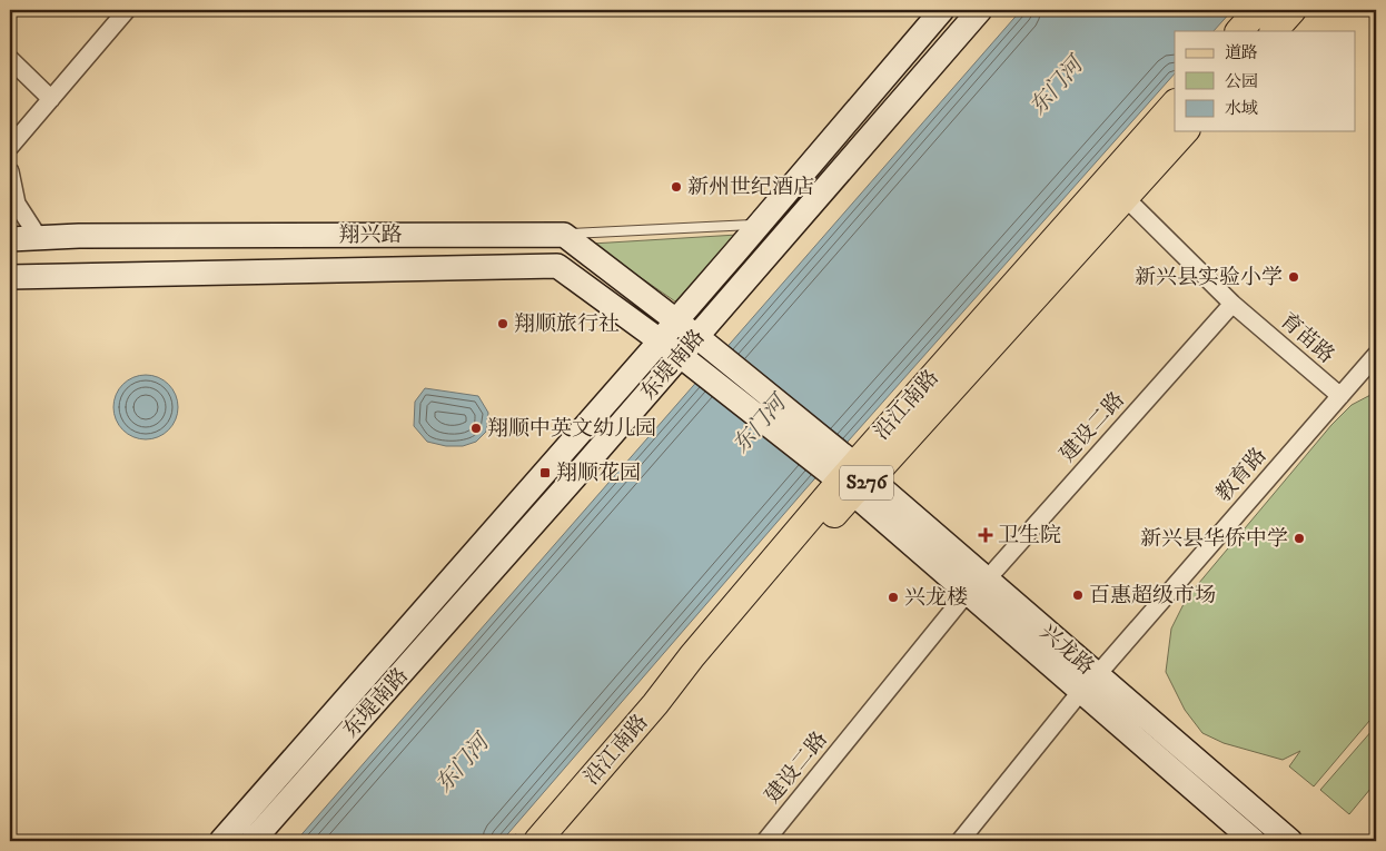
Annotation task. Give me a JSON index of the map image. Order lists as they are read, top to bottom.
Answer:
{
  "streets": {
    "main road": [
      "翔兴路",
      "东堤南路",
      "沿江南路",
      "S276",
      "兴龙路"
    ],
    "street": ["育苗路", "建设二路", "教育路"]
  },
  "crossings": [
    ["翔兴路", "东堤南路"],
    ["翔兴路", "沿江南路"],
    ["翔兴路", "兴龙路"],
    ["育苗路", "沿江南路"],
    ["育苗路", "建设二路"],
    ["育苗路", "教育路"],
    ["沿江南路", "兴龙路"],
    ["建设二路", "兴龙路"],
    ["教育路", "兴龙路"]
  ],
  "water": ["东门河"],
  "places": {
    "other": [
      "新州世纪酒店",
      "新兴县实验小学",
      "翔顺旅行社",
      "翔顺中英文幼儿园",
      "新兴县华侨中学",
      "百惠超级市场",
      "兴龙楼"
    ],
    "transit": ["翔顺花园"],
    "health": ["卫生院"]
  },
  "legend": ["道路", "公园", "水域"]
}
